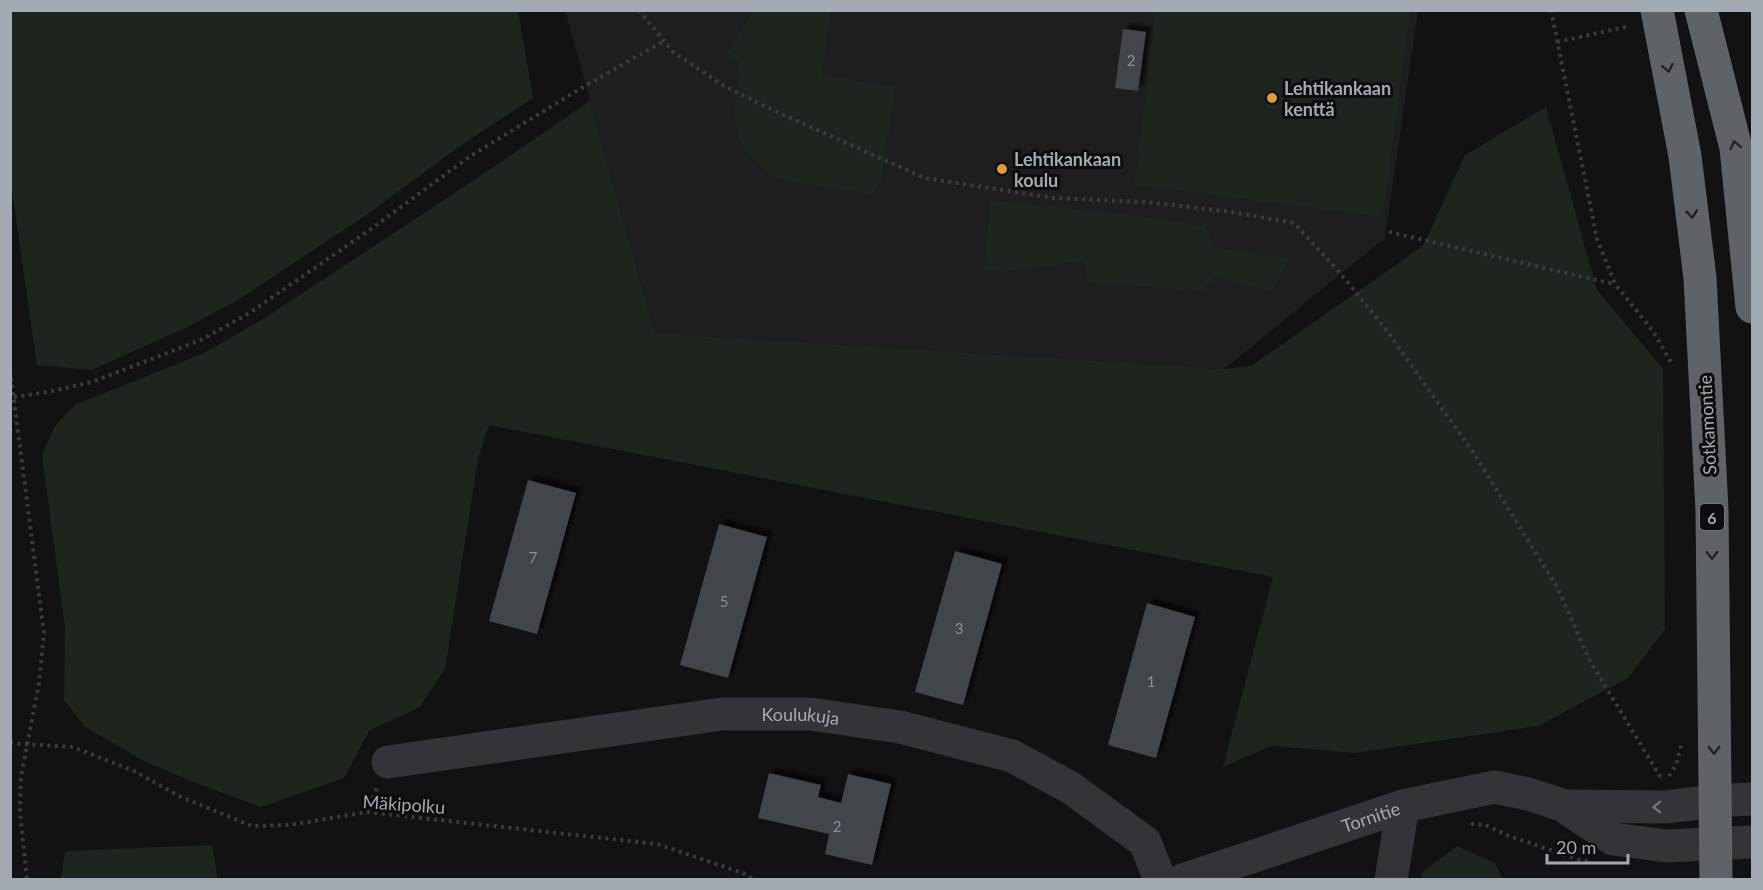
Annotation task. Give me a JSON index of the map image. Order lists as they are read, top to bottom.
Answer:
{
  "streets": {
    "highway": ["Sotkamontie", "6"],
    "street": ["Koulukuja", "Tornitie"],
    "path": ["Mäkipolku"]
  },
  "crossings": [
    ["Sotkamontie", "Tornitie"]
  ],
  "places": ["Lehtikankaan kenttä", "Lehtikankaan koulu"],
  "house_numbers": [
    "2",
    "7",
    "5",
    "3",
    "1",
    "2"
  ],
  "scale_bar": "20 m"
}
